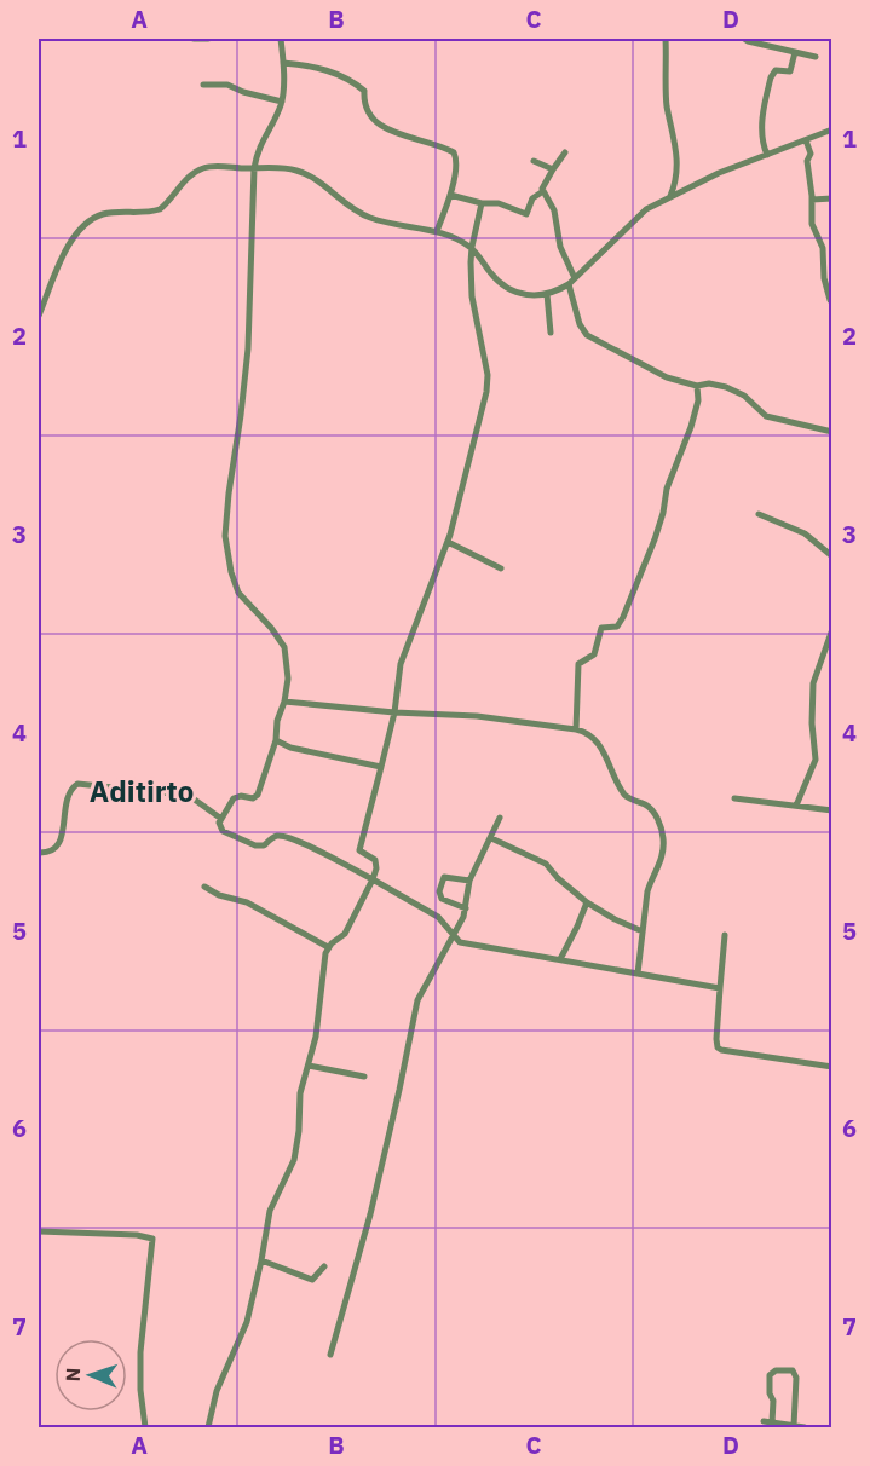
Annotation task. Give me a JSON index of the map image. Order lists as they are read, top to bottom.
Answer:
{
  "districts": ["Aditirto"],
  "north": "left",
  "grid": {
    "columns": [
      "A",
      "B",
      "C",
      "D"
    ],
    "rows": [
      "1",
      "2",
      "3",
      "4",
      "5",
      "6",
      "7"
    ]
  }
}
